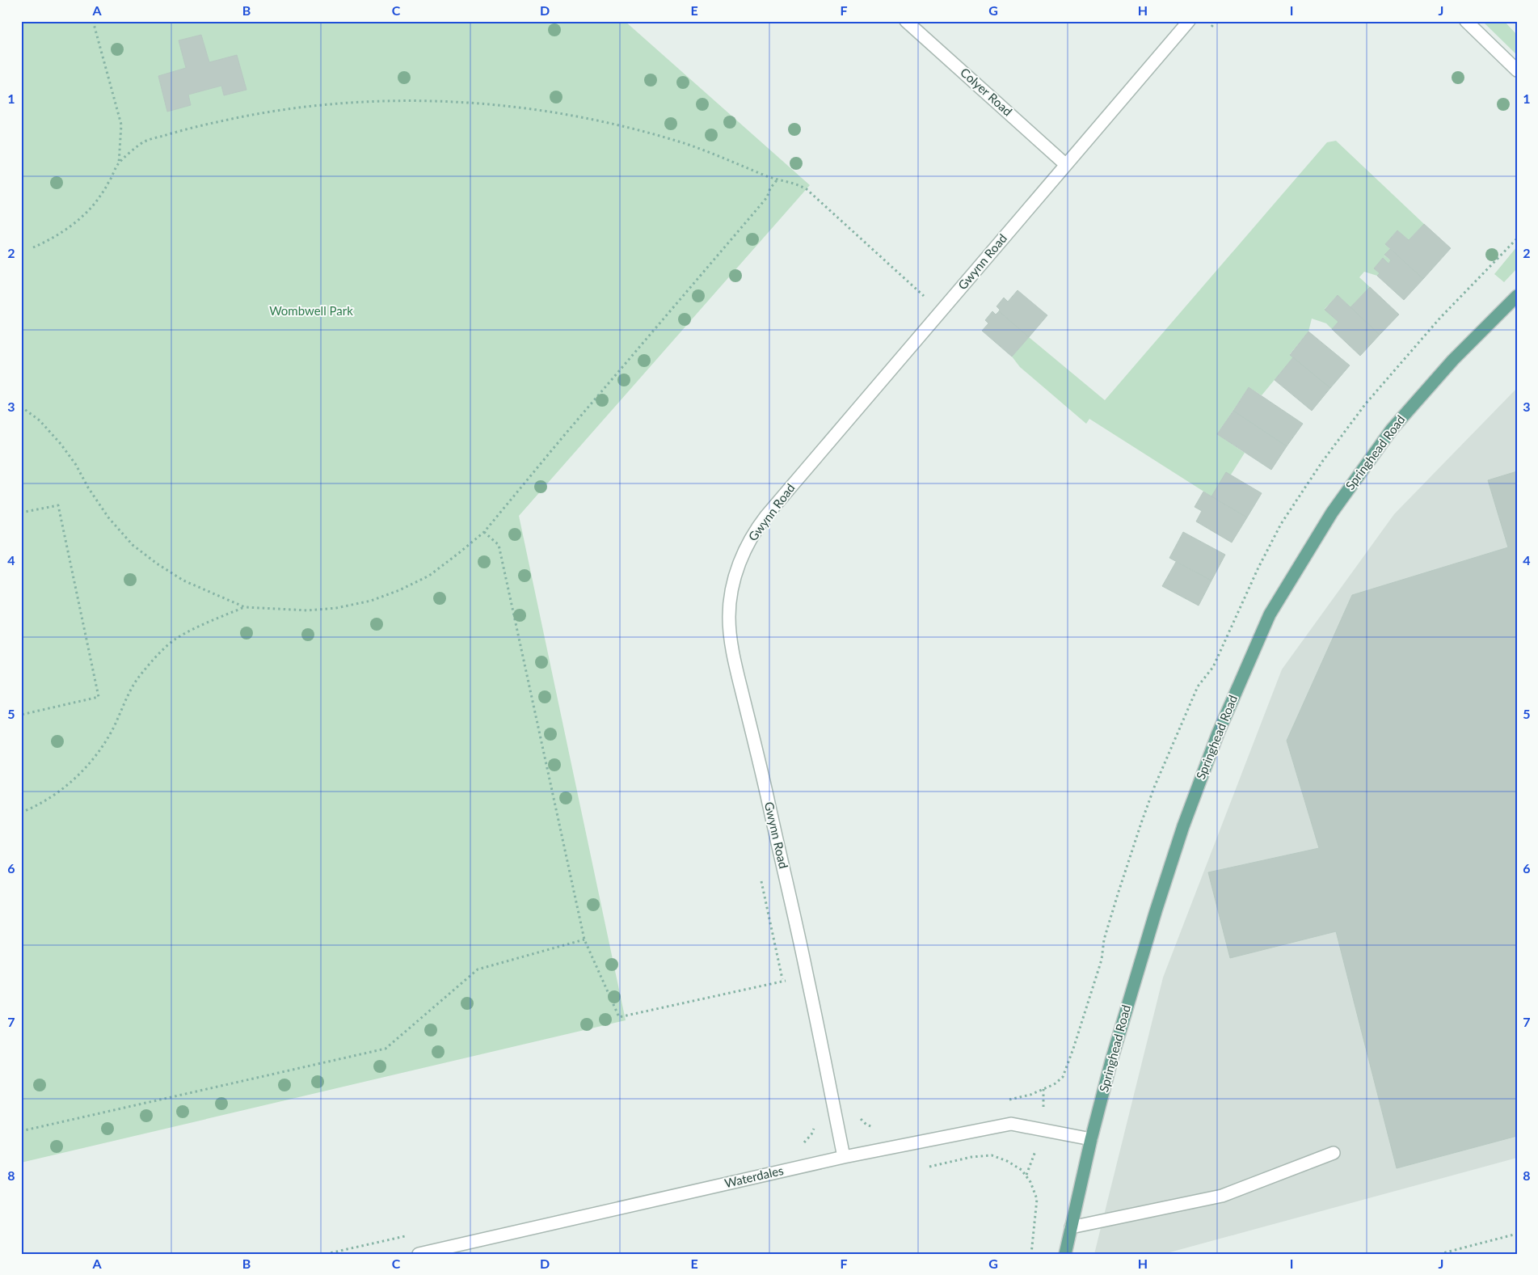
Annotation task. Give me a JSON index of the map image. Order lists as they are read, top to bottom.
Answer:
{
  "streets": {
    "main road": ["Springhead Road"],
    "street": ["Colyer Road", "Gwynn Road", "Waterdales"]
  },
  "crossings": [
    ["Colyer Road", "Gwynn Road"],
    ["Gwynn Road", "Waterdales"],
    ["Springhead Road", "Waterdales"]
  ],
  "parks": ["Wombwell Park"],
  "grid": {
    "columns": [
      "A",
      "B",
      "C",
      "D",
      "E",
      "F",
      "G",
      "H",
      "I",
      "J"
    ],
    "rows": [
      "1",
      "2",
      "3",
      "4",
      "5",
      "6",
      "7",
      "8"
    ]
  }
}
